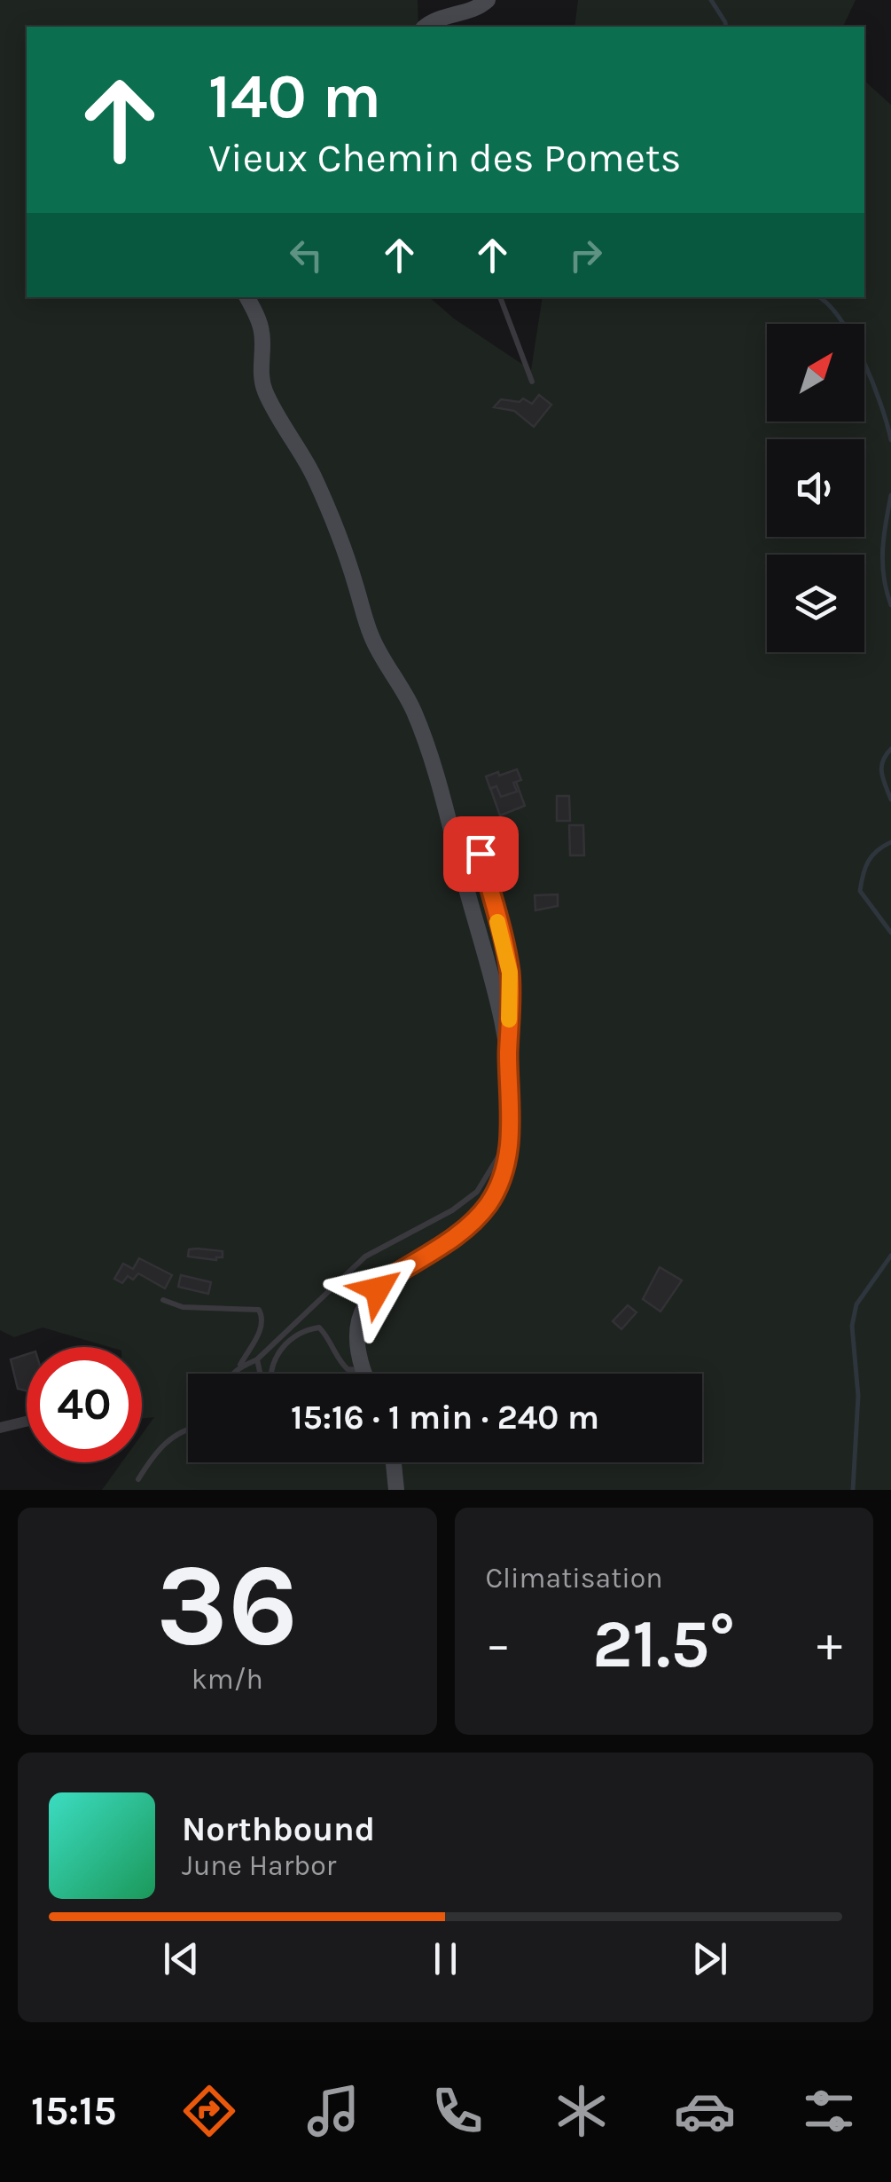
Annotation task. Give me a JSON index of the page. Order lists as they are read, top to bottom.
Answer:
{
  "north": "top right",
  "page": {
    "turn": ["140 m", "Vieux Chemin des Pomets"],
    "limit": "40",
    "trip": "15:16 · 1 min · 240 m",
    "tile": [
      ["36", "km/h"],
      "Climatisation"
    ],
    "heat": ["−", "21.5°", "+"],
    "song": ["Northbound", "June Harbor"],
    "tabs": "15:15"
  }
}
